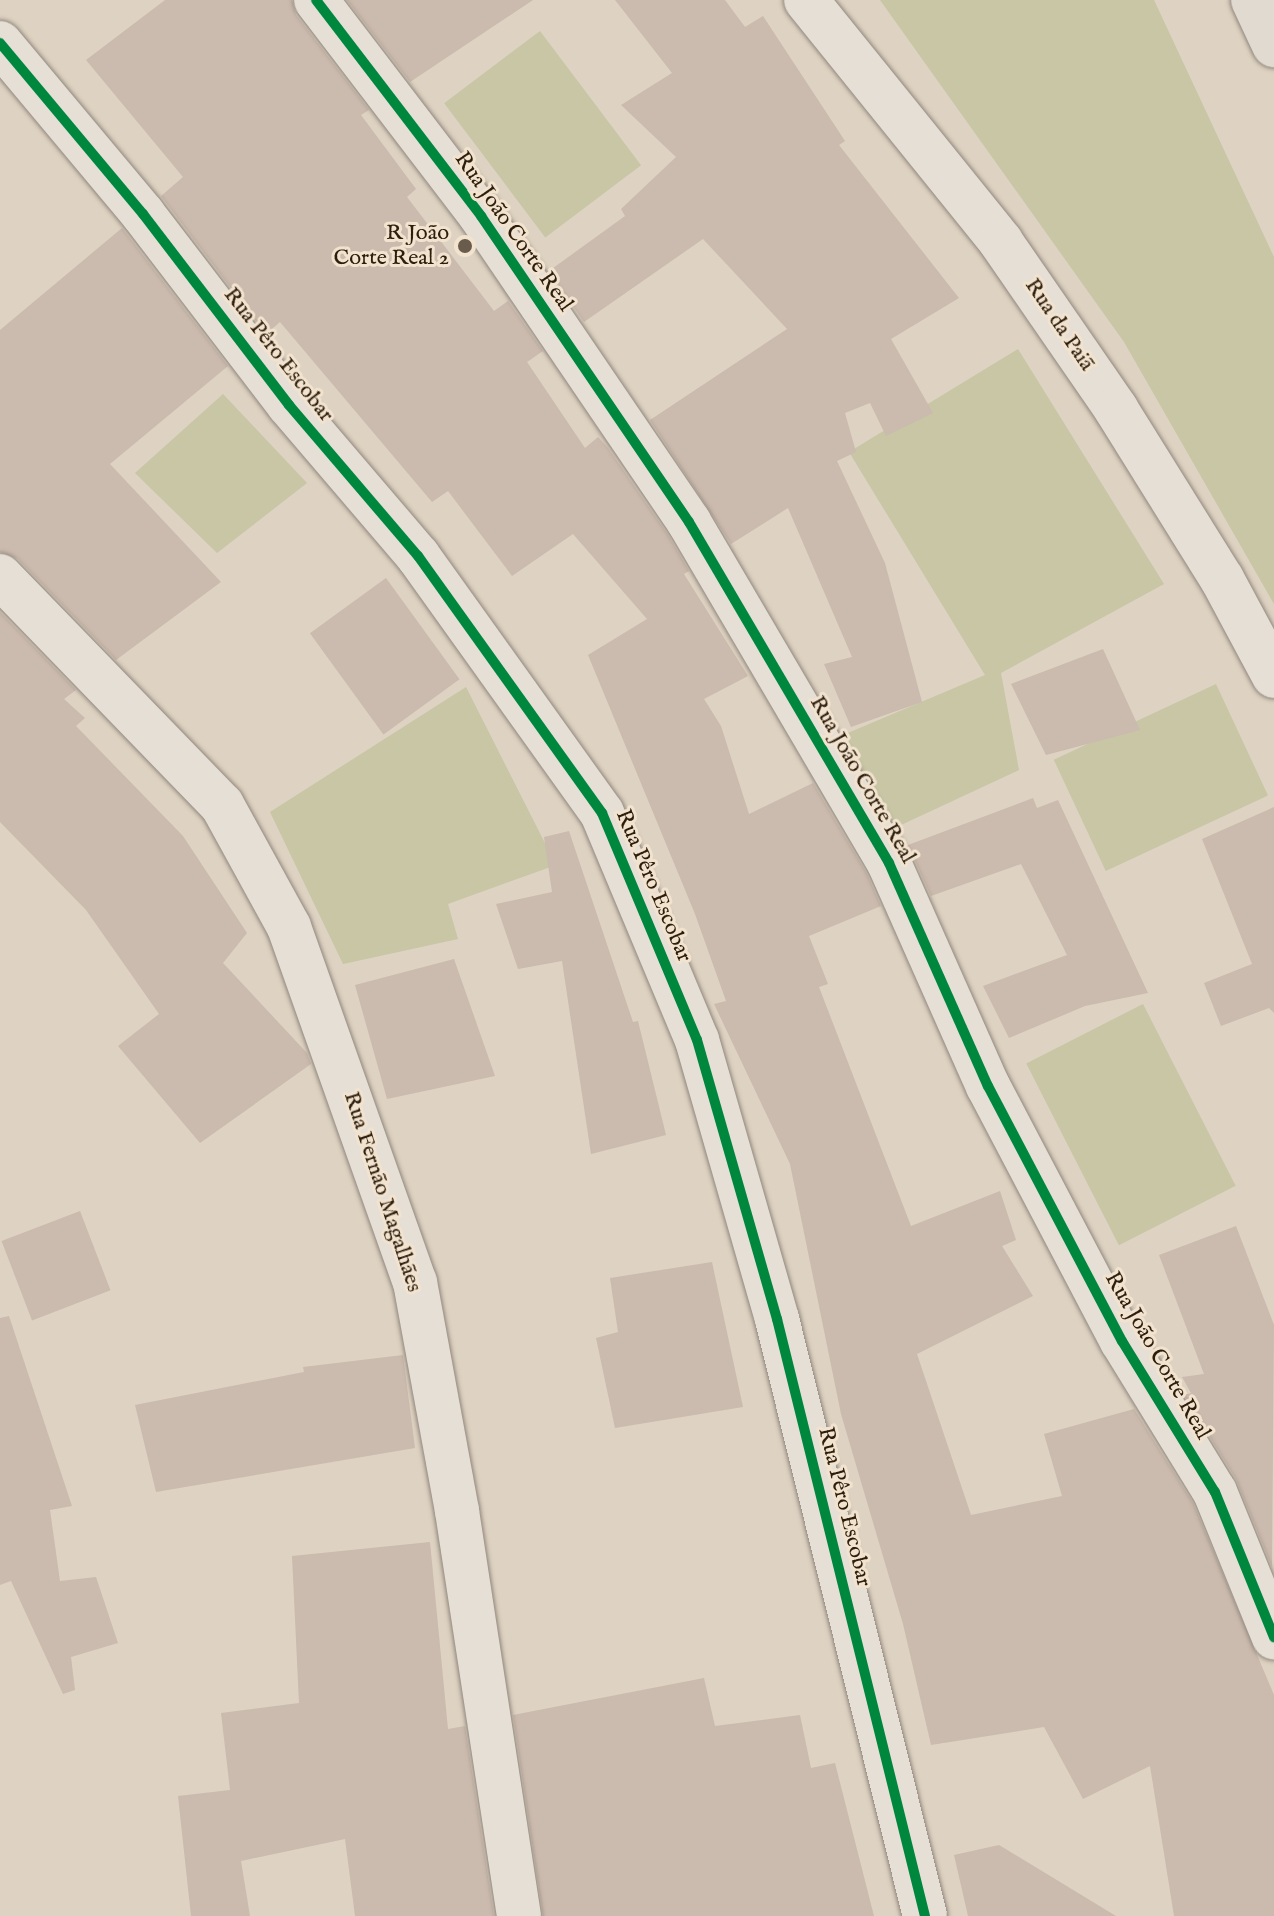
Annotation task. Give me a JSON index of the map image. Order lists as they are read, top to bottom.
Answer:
{
  "streets": {
    "street": [
      "Rua João Corte Real",
      "Rua da Paiã",
      "Rua Pêro Escobar",
      "Rua Fernão Magalhães"
    ]
  },
  "places": ["R João Corte Real 2"]
}
